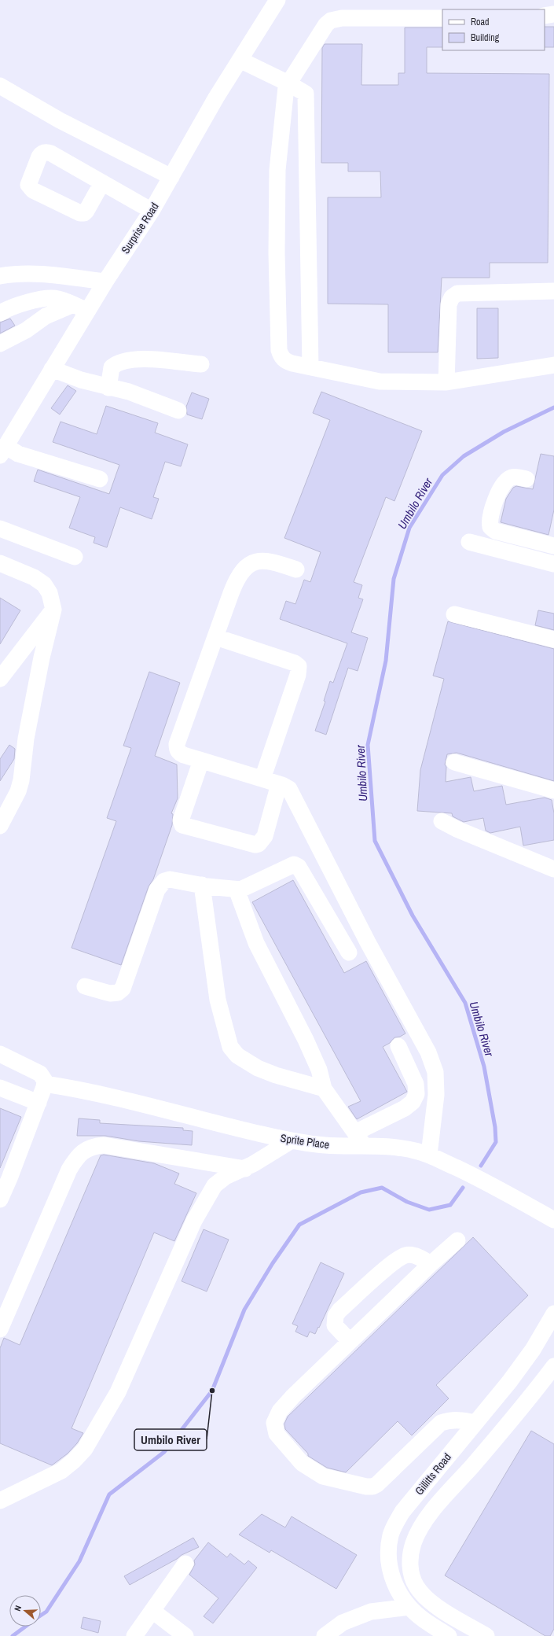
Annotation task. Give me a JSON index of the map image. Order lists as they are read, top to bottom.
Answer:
{
  "streets": {
    "lane": ["Surprise Road", "Sprite Place", "Gillitts Road"]
  },
  "water": ["Umbilo River"],
  "places": ["Umbilo River"],
  "legend": ["Road", "Building"],
  "north": "left"
}
